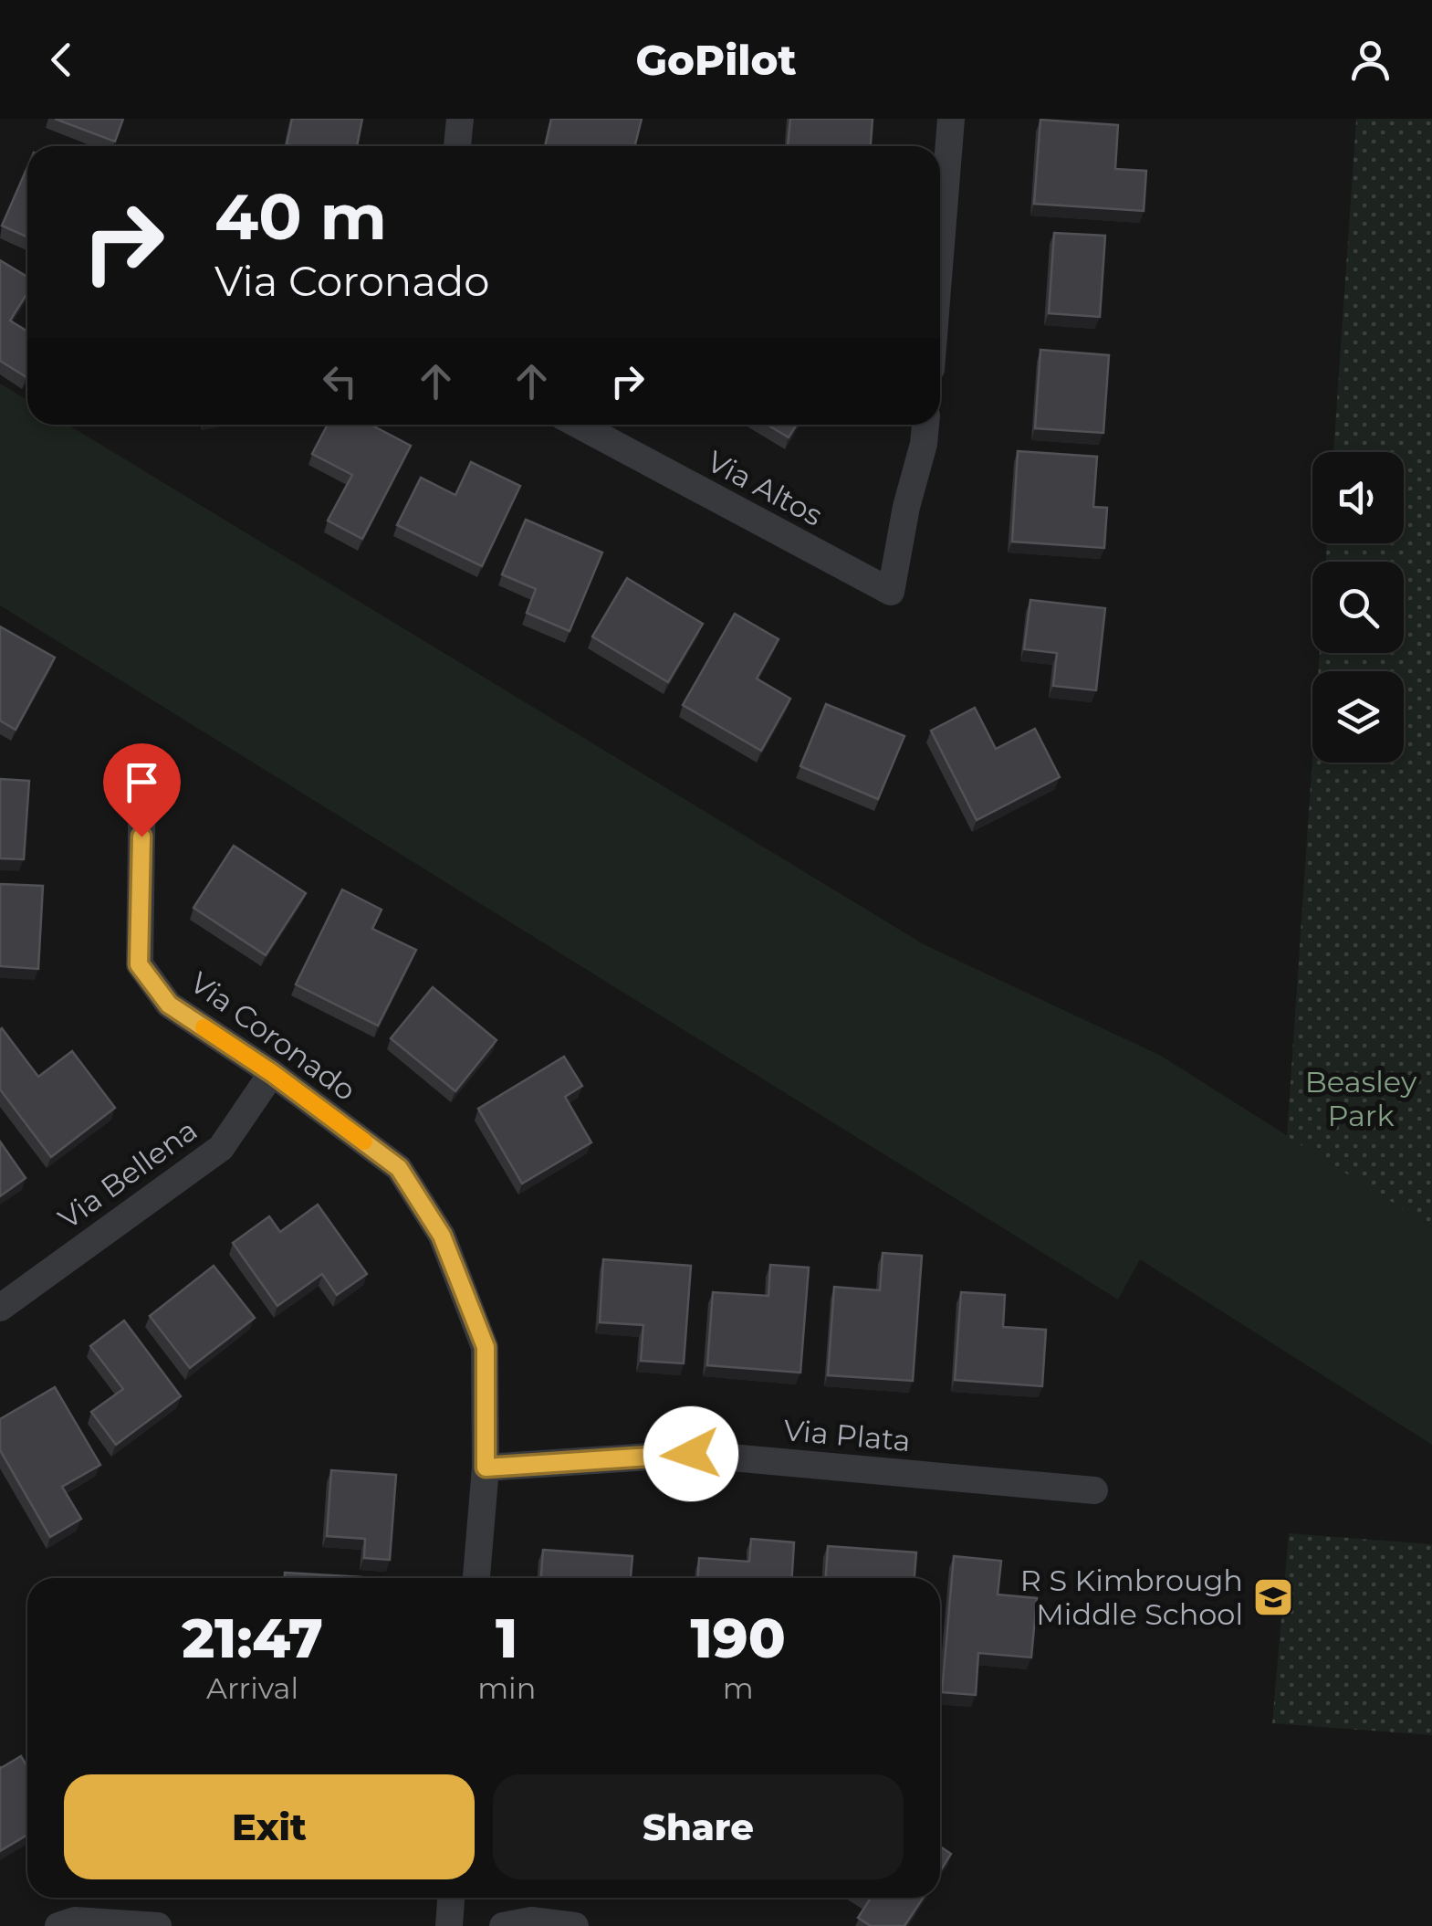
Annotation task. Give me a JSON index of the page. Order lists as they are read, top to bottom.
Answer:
{
  "streets": {
    "street": [
      "Via Altos",
      "Via Coronado",
      "Via Bellena",
      "Via Plata"
    ]
  },
  "crossings": [
    ["Via Coronado", "Via Bellena"],
    ["Via Coronado", "Via Plata"]
  ],
  "parks": ["Beasley Park"],
  "places": {
    "school or university": ["R S Kimbrough Middle School"]
  },
  "page": {
    "header": "GoPilot",
    "turn": ["40 m", "Via Coronado"],
    "eta": [
      "21:47",
      "Arrival",
      "1",
      "min",
      "190",
      "m"
    ],
    "buttons": ["Exit", "Share"]
  }
}
